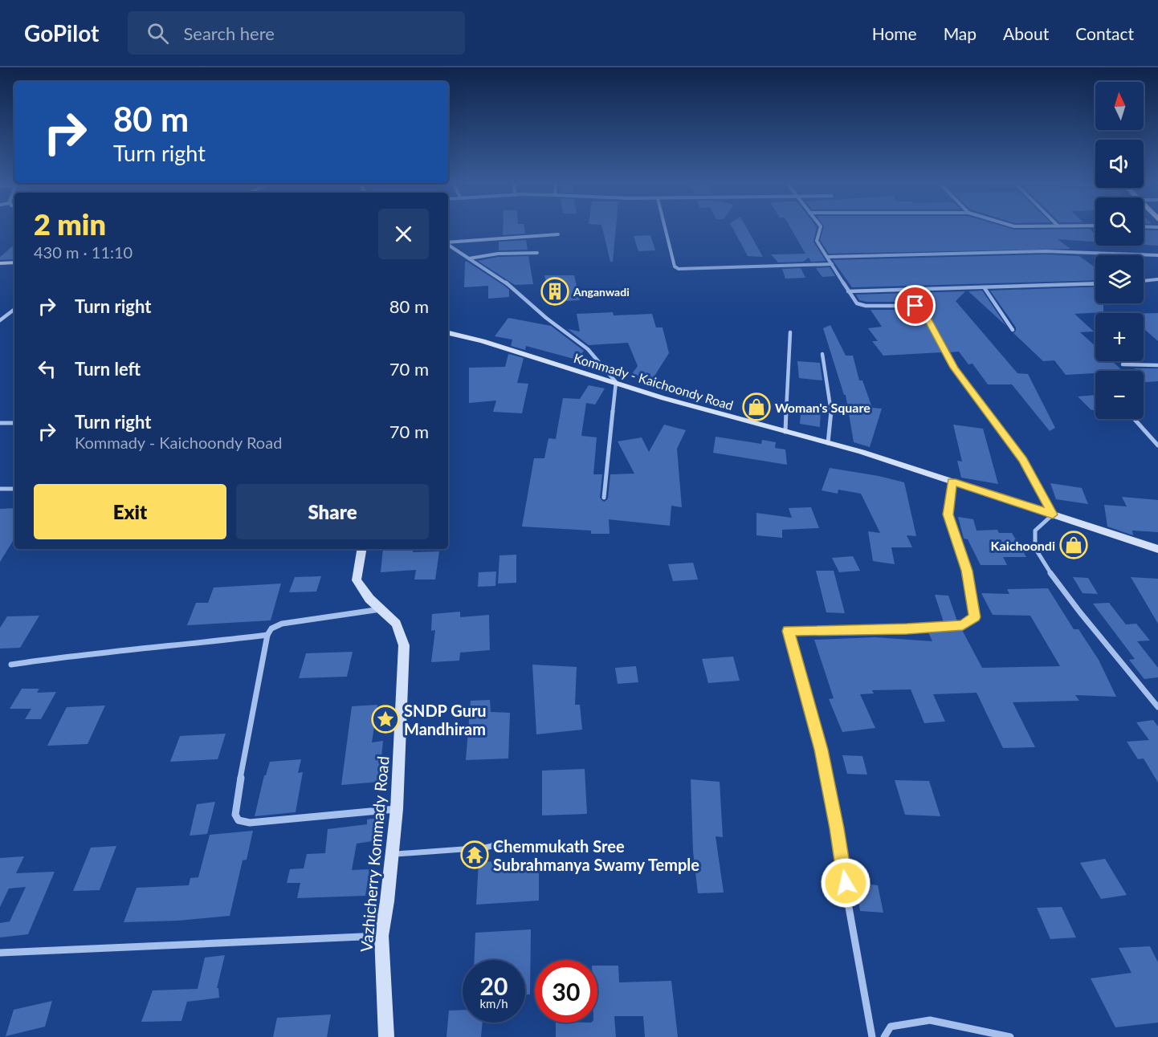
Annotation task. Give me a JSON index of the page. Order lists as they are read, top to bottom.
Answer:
{
  "streets": {
    "main road": ["Kommady - Kaichoondy Road", "Vazhicherry Kommady Road"]
  },
  "places": {
    "building": ["Anganwadi"],
    "shop": ["Woman's Square", "Kaichoondi"],
    "place": ["SNDP Guru Mandhiram"],
    "temple": ["Chemmukath Sree Subrahmanya Swamy Temple"]
  },
  "north": "top",
  "page": {
    "header": "GoPilot",
    "search": "Search here",
    "nav": [
      "Home",
      "Map",
      "About",
      "Contact"
    ],
    "map_buttons": ["+", "−"],
    "turn": ["80 m", "Turn right"],
    "heading": ["2 min", "430 m · 11:10"],
    "list": [
      {
        "name": "Turn right",
        "value": "80 m"
      },
      {
        "name": "Turn left",
        "value": "70 m"
      },
      {
        "name": "Turn right",
        "note": "Kommady - Kaichoondy Road",
        "value": "70 m"
      }
    ],
    "buttons": ["Exit", "Share"],
    "speed": "20 km/h",
    "limit": "30"
  }
}
